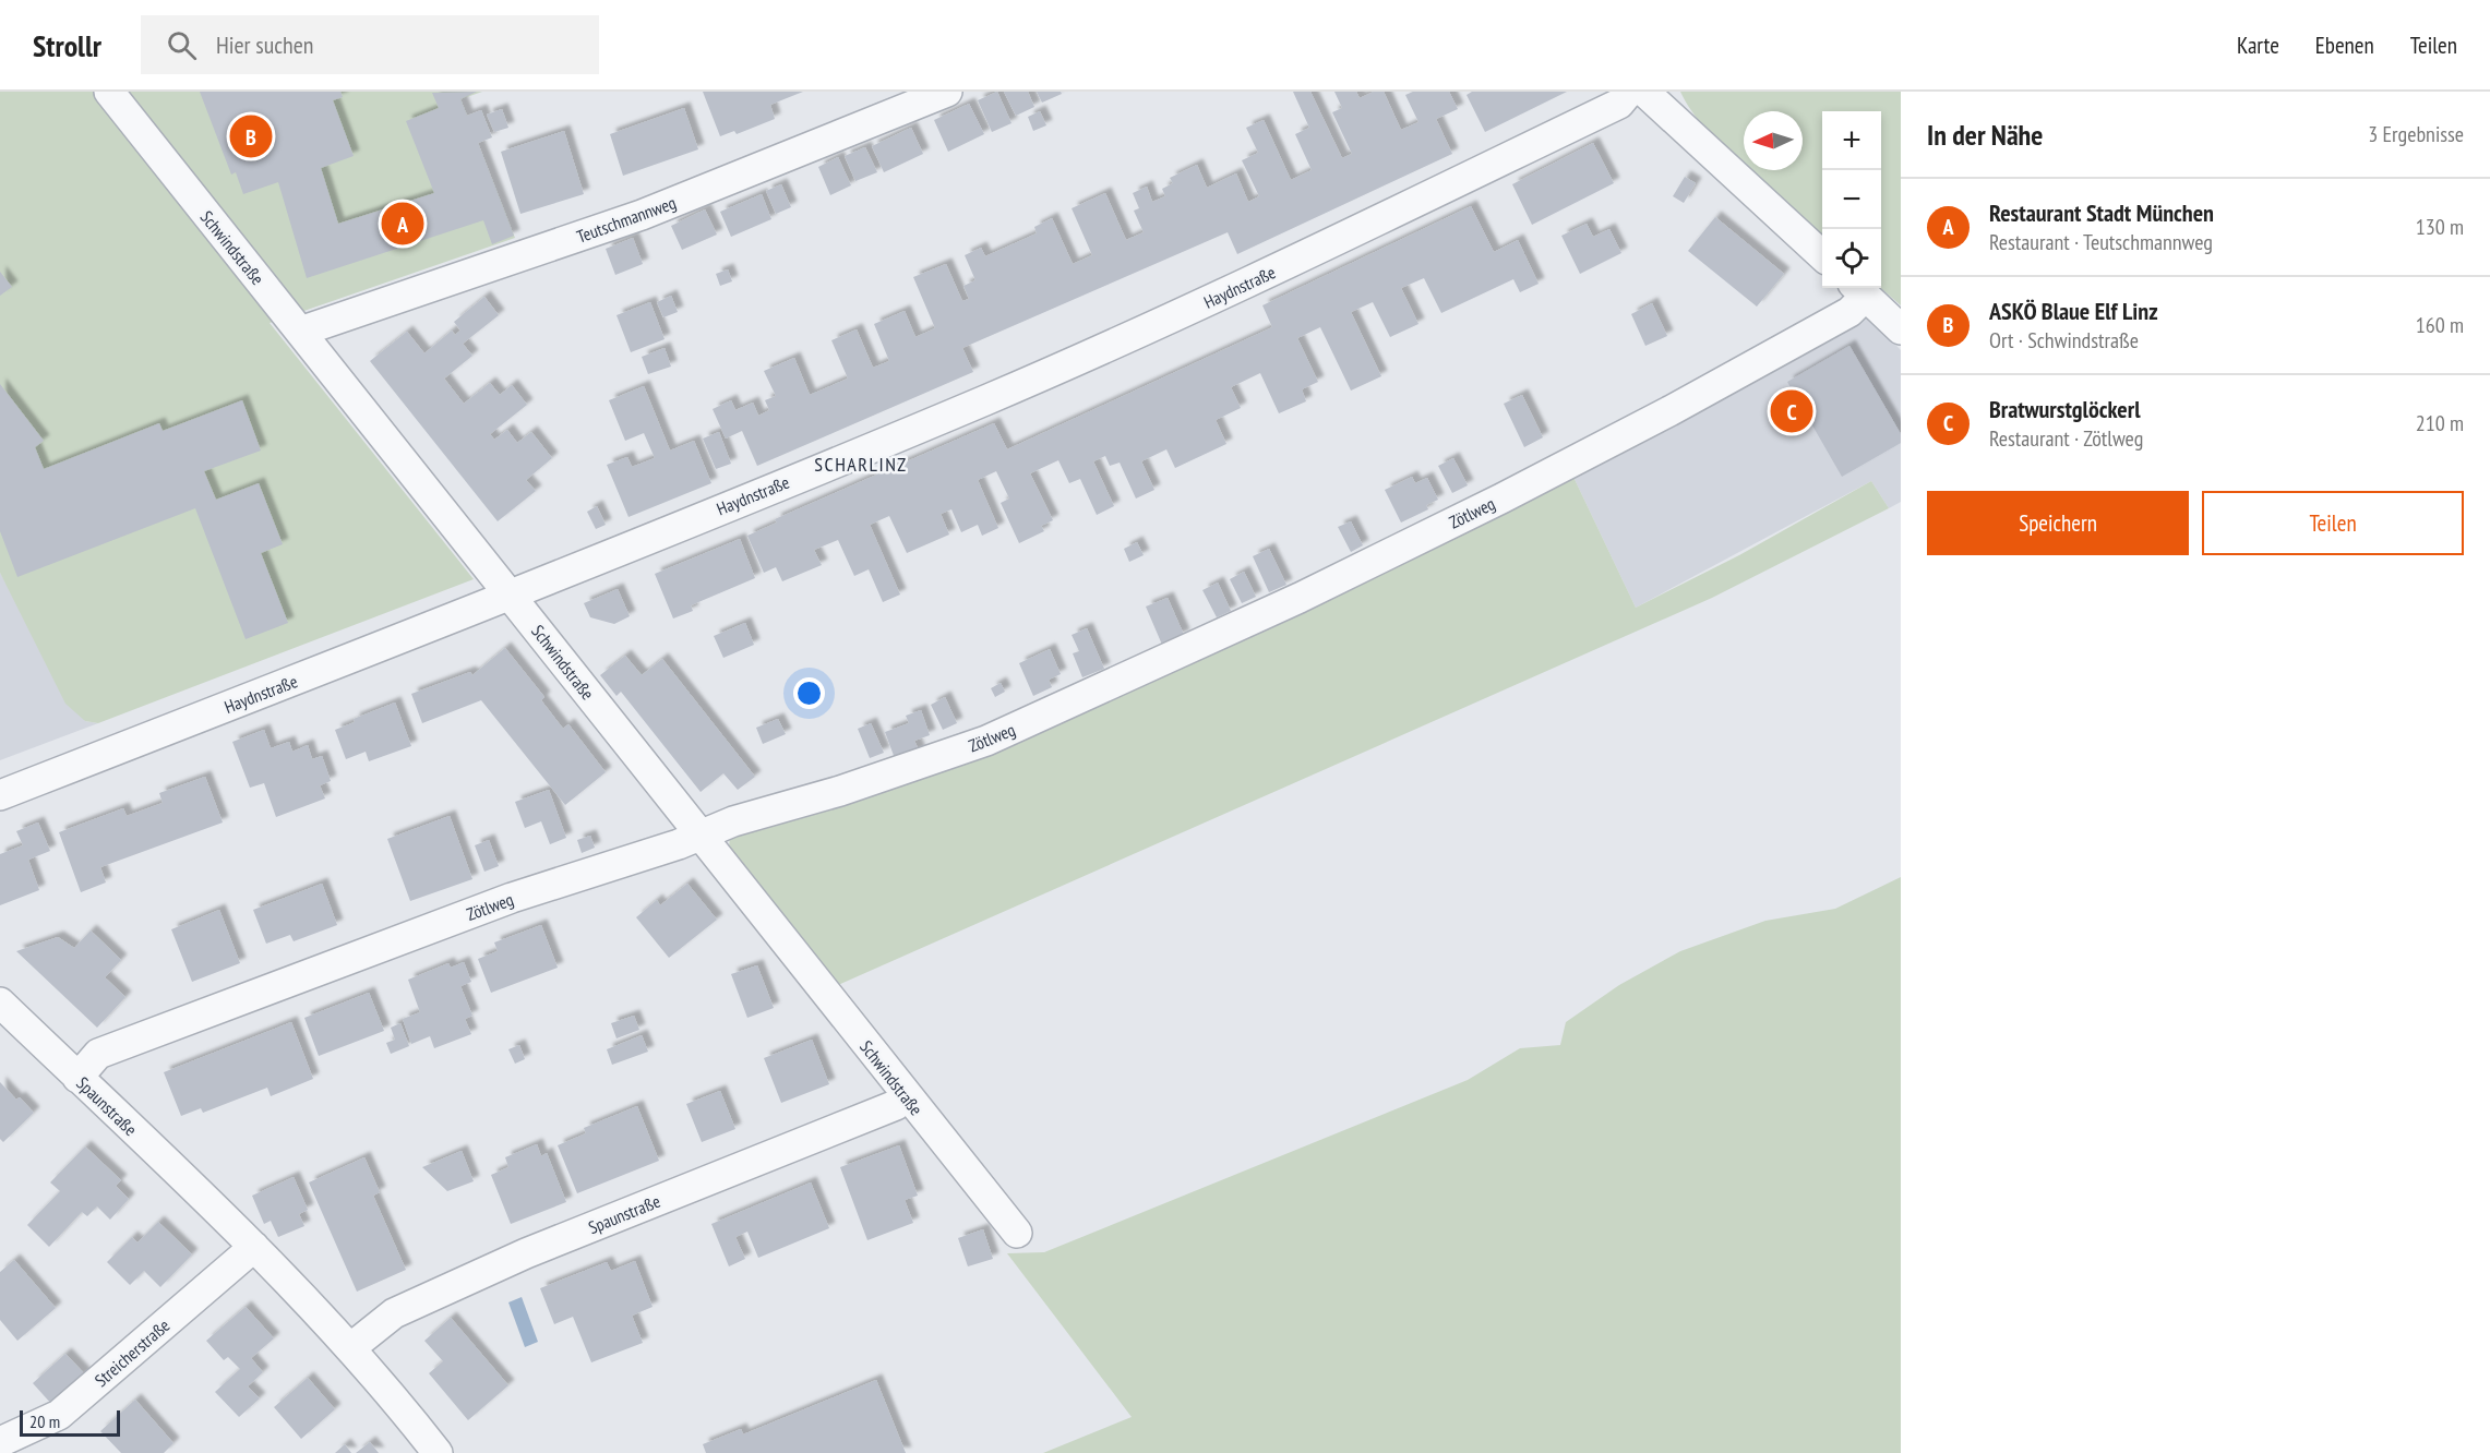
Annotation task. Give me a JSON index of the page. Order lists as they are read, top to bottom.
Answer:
{
  "streets": {
    "street": [
      "Teutschmannweg",
      "Schwindstraße",
      "Haydnstraße",
      "Zötlweg",
      "Spaunstraße",
      "Streicherstraße"
    ]
  },
  "crossings": [
    ["Teutschmannweg", "Schwindstraße"],
    ["Schwindstraße", "Haydnstraße"],
    ["Schwindstraße", "Zötlweg"],
    ["Schwindstraße", "Spaunstraße"],
    ["Zötlweg", "Spaunstraße"],
    ["Spaunstraße", "Streicherstraße"]
  ],
  "districts": ["SCHARLINZ"],
  "scale_bar": "20 m",
  "north": "left",
  "page": {
    "header": "Strollr",
    "search": "Hier suchen",
    "nav": ["Karte", "Ebenen", "Teilen"],
    "heading": ["In der Nähe", "3 Ergebnisse"],
    "map_buttons": ["+", "−"],
    "pins": ["B", "A", "C"],
    "list": [
      {
        "mark": "A",
        "name": "Restaurant Stadt München",
        "note": "Restaurant · Teutschmannweg",
        "value": "130 m"
      },
      {
        "mark": "B",
        "name": "ASKÖ Blaue Elf Linz",
        "note": "Ort · Schwindstraße",
        "value": "160 m"
      },
      {
        "mark": "C",
        "name": "Bratwurstglöckerl",
        "note": "Restaurant · Zötlweg",
        "value": "210 m"
      }
    ],
    "buttons": ["Speichern", "Teilen"],
    "scale": "20 m"
  }
}
